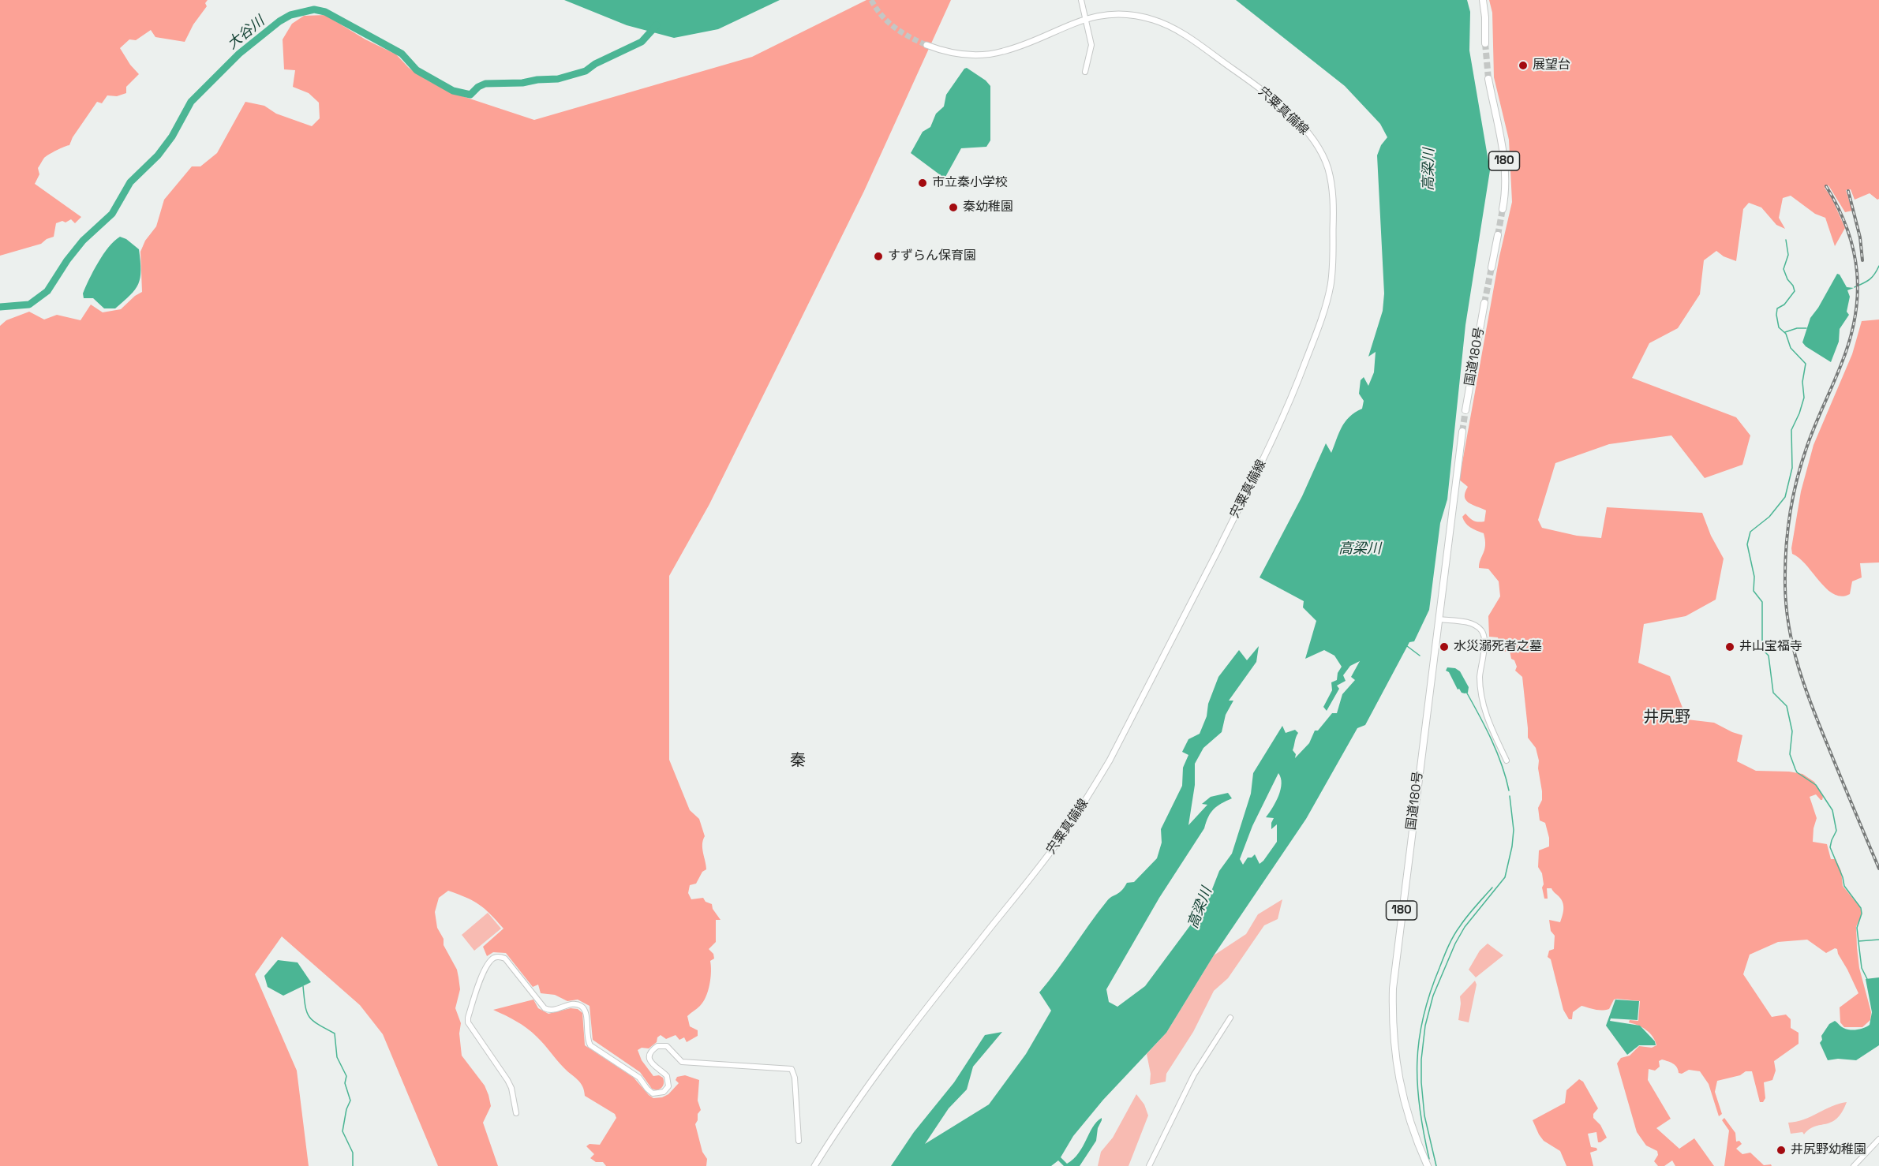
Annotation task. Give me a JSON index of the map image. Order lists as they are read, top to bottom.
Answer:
{
  "streets": {
    "highway": ["180", "国道180号"],
    "main road": ["宍粟真備線"]
  },
  "districts": ["井尻野", "秦"],
  "water": ["大谷川", "高梁川"],
  "places": [
    "展望台",
    "市立秦小学校",
    "秦幼稚園",
    "すずらん保育園",
    "水災溺死者之墓",
    "井山宝福寺",
    "井尻野幼稚園"
  ]
}
